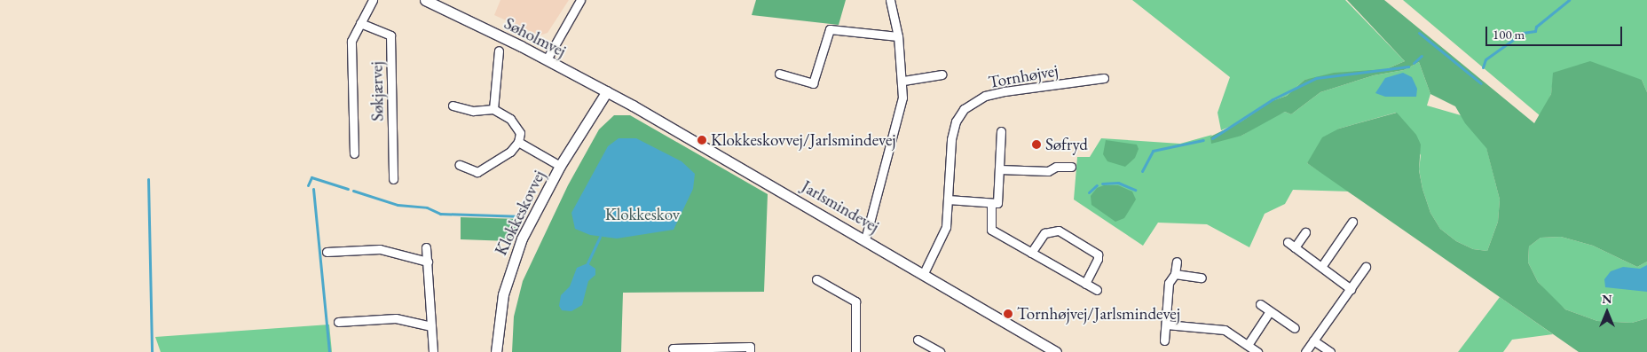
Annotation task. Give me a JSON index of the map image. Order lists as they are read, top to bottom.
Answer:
{
  "streets": {
    "street": [
      "Søholmvej",
      "Tornhøjvej",
      "Søkjærvej",
      "Jarlsmindevej",
      "Klokkeskovvej"
    ]
  },
  "crossings": [
    ["Søholmvej", "Jarlsmindevej"],
    ["Søholmvej", "Klokkeskovvej"],
    ["Tornhøjvej", "Jarlsmindevej"],
    ["Jarlsmindevej", "Klokkeskovvej"]
  ],
  "parks": ["Klokkeskov"],
  "places": ["Klokkeskovvej/Jarlsmindevej", "Søfryd", "Tornhøjvej/Jarlsmindevej"],
  "scale_bar": "100 m",
  "north": "top"
}
